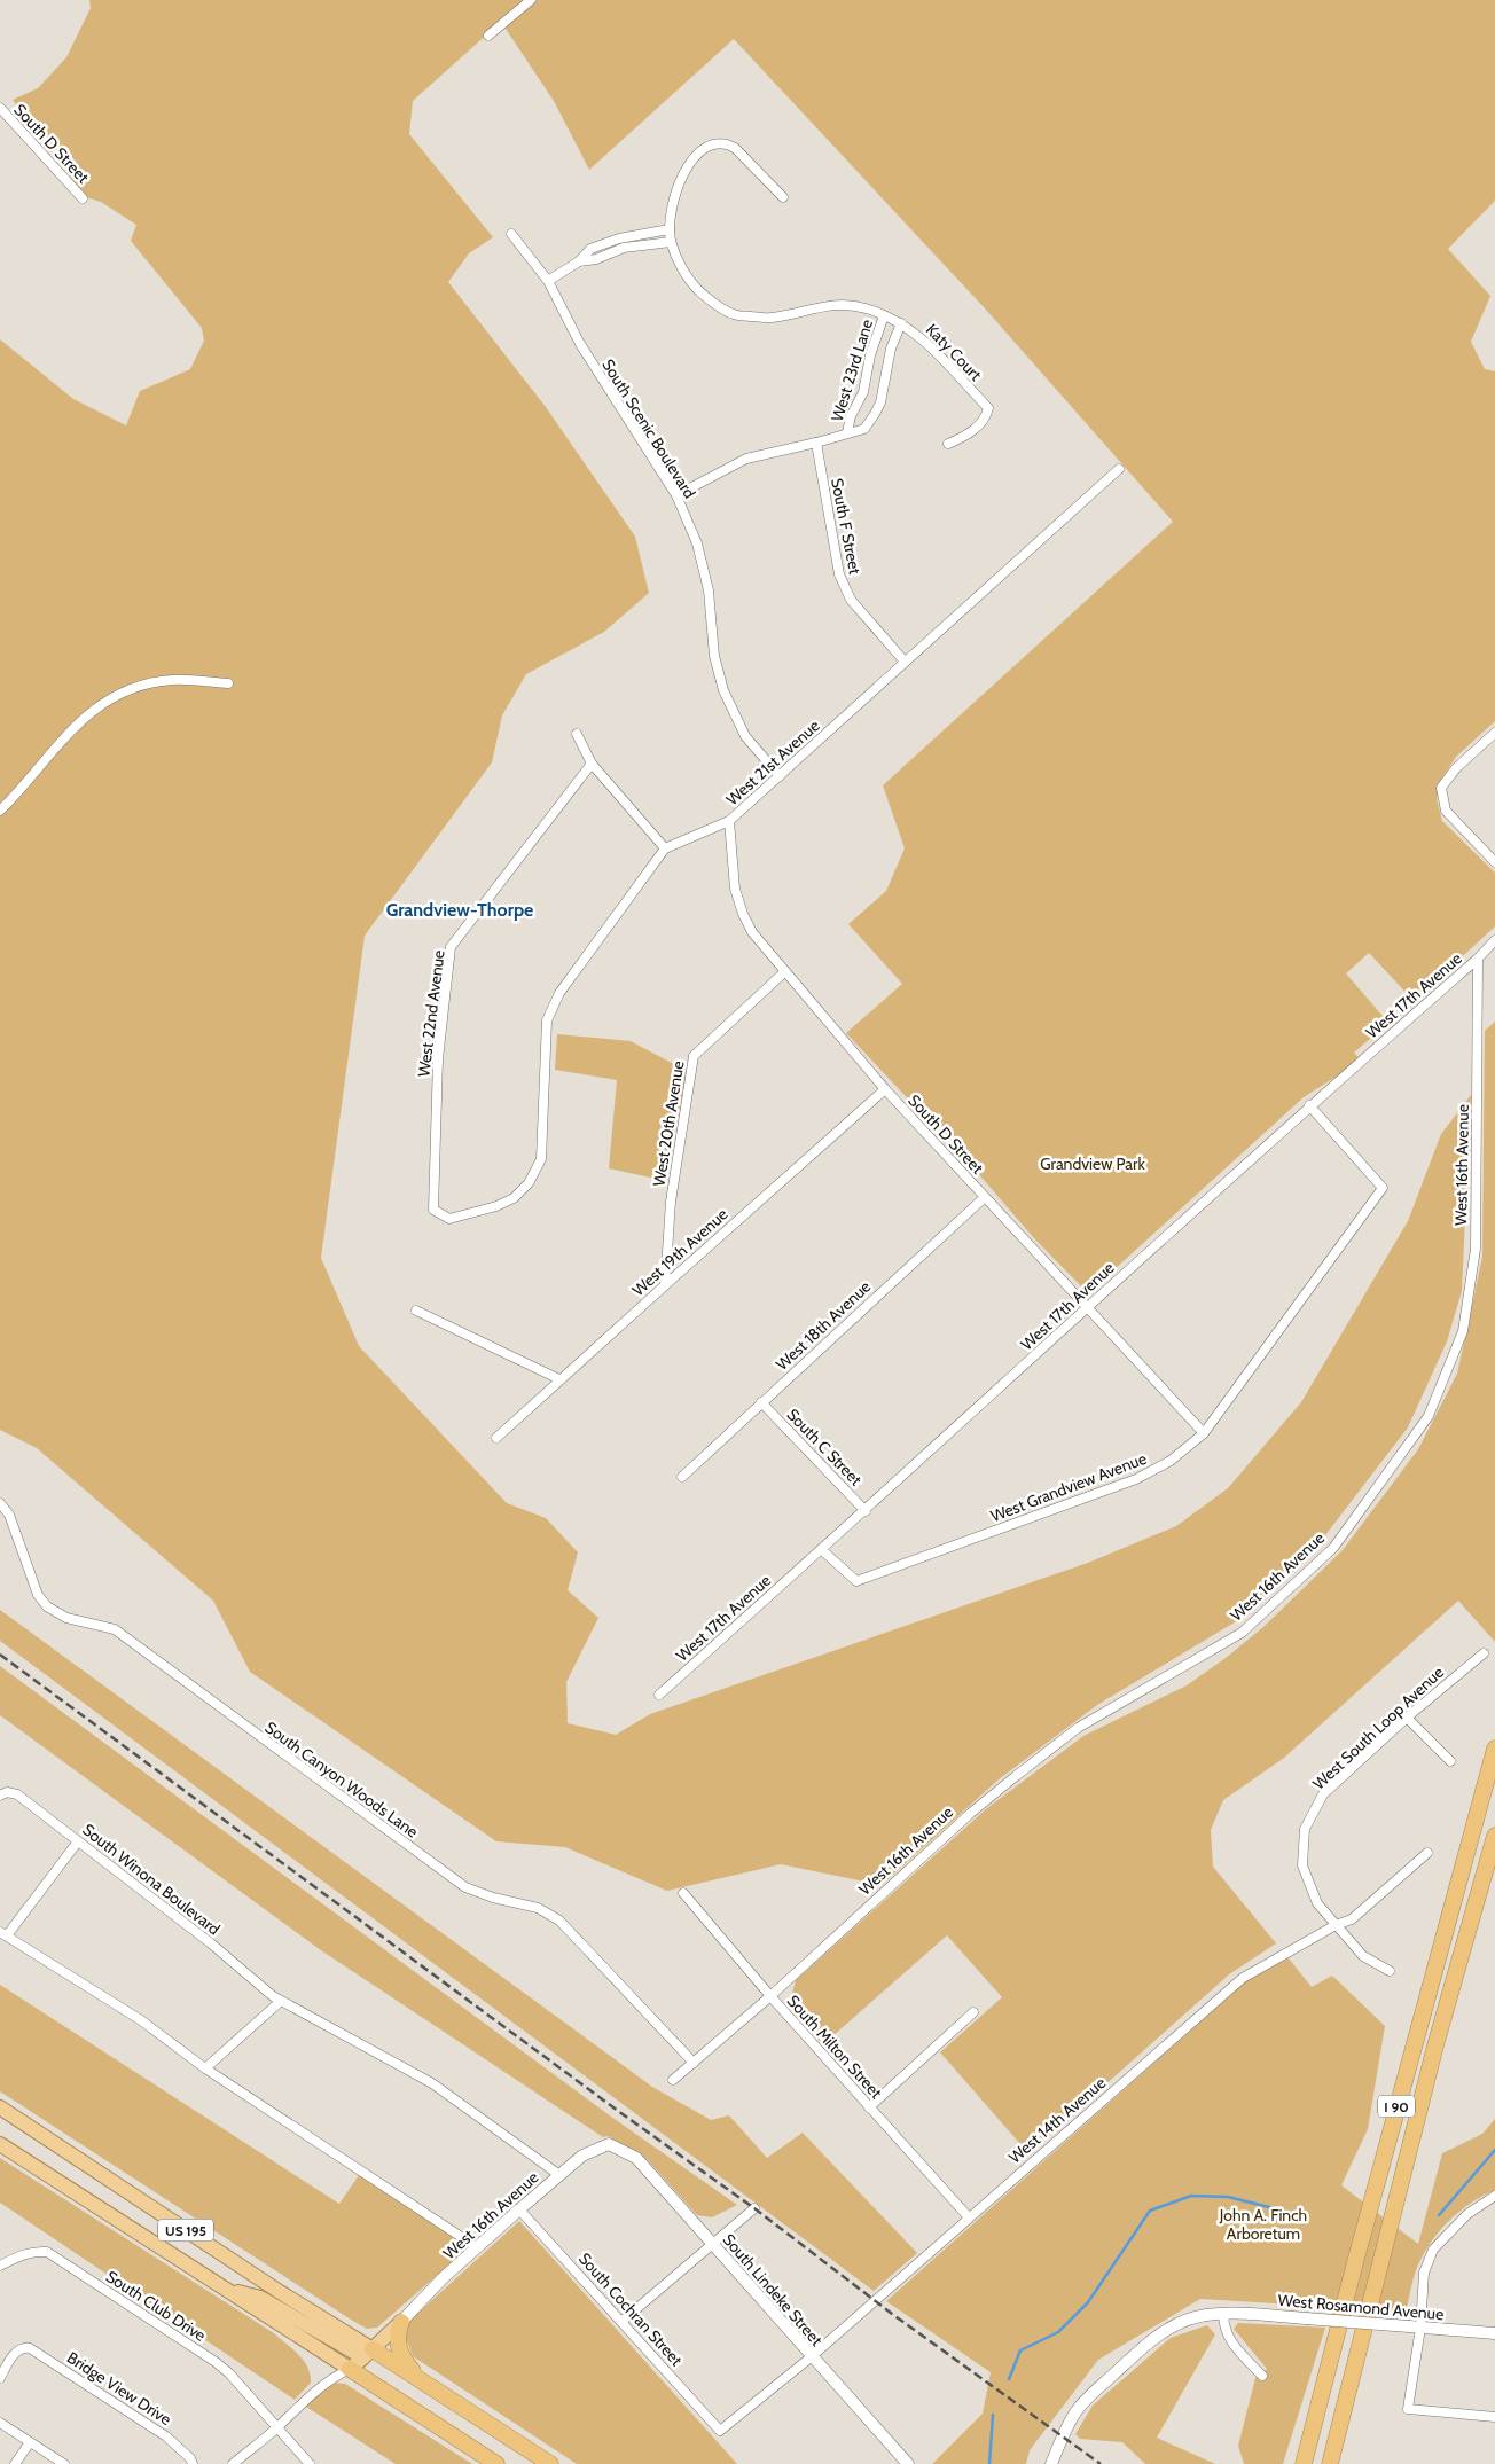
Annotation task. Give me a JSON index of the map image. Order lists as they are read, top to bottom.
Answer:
{
  "streets": {
    "highway": ["I 90", "US 195"],
    "street": [
      "South D Street",
      "Katy Court",
      "West 23rd Lane",
      "South Scenic Boulevard",
      "South F Street",
      "West 21st Avenue",
      "West 17th Avenue",
      "West 22nd Avenue",
      "West 20th Avenue",
      "West 16th Avenue",
      "West 19th Avenue",
      "West 18th Avenue",
      "South C Street",
      "West Grandview Avenue",
      "West South Loop Avenue",
      "South Canyon Woods Lane",
      "South Winona Boulevard",
      "South Milton Street",
      "West 14th Avenue",
      "South Lindeke Street",
      "South Club Drive",
      "West Rosamond Avenue",
      "South Cochran Street",
      "Bridge View Drive"
    ]
  },
  "crossings": [
    ["South D Street", "West 21st Avenue"],
    ["South D Street", "West 17th Avenue"],
    ["South D Street", "West 20th Avenue"],
    ["South D Street", "West 19th Avenue"],
    ["South D Street", "West 18th Avenue"],
    ["South D Street", "West Grandview Avenue"],
    ["Katy Court", "West 23rd Lane"],
    ["West 23rd Lane", "South Scenic Boulevard"],
    ["West 23rd Lane", "South F Street"],
    ["South Scenic Boulevard", "West 21st Avenue"],
    ["South F Street", "West 21st Avenue"],
    ["West 21st Avenue", "West 22nd Avenue"],
    ["West 17th Avenue", "West 16th Avenue"],
    ["West 17th Avenue", "South C Street"],
    ["West 17th Avenue", "West Grandview Avenue"],
    ["West 20th Avenue", "West 19th Avenue"],
    ["West 16th Avenue", "South Canyon Woods Lane"],
    ["West 16th Avenue", "South Winona Boulevard"],
    ["West 16th Avenue", "South Milton Street"],
    ["West 16th Avenue", "South Lindeke Street"],
    ["West 16th Avenue", "South Cochran Street"],
    ["West 18th Avenue", "South C Street"],
    ["West South Loop Avenue", "West 14th Avenue"],
    ["South Milton Street", "West 14th Avenue"],
    ["West 14th Avenue", "South Lindeke Street"],
    ["West 14th Avenue", "South Cochran Street"]
  ],
  "districts": ["Grandview-Thorpe"],
  "parks": ["Grandview Park", "John A. Finch Arboretum"]
}
